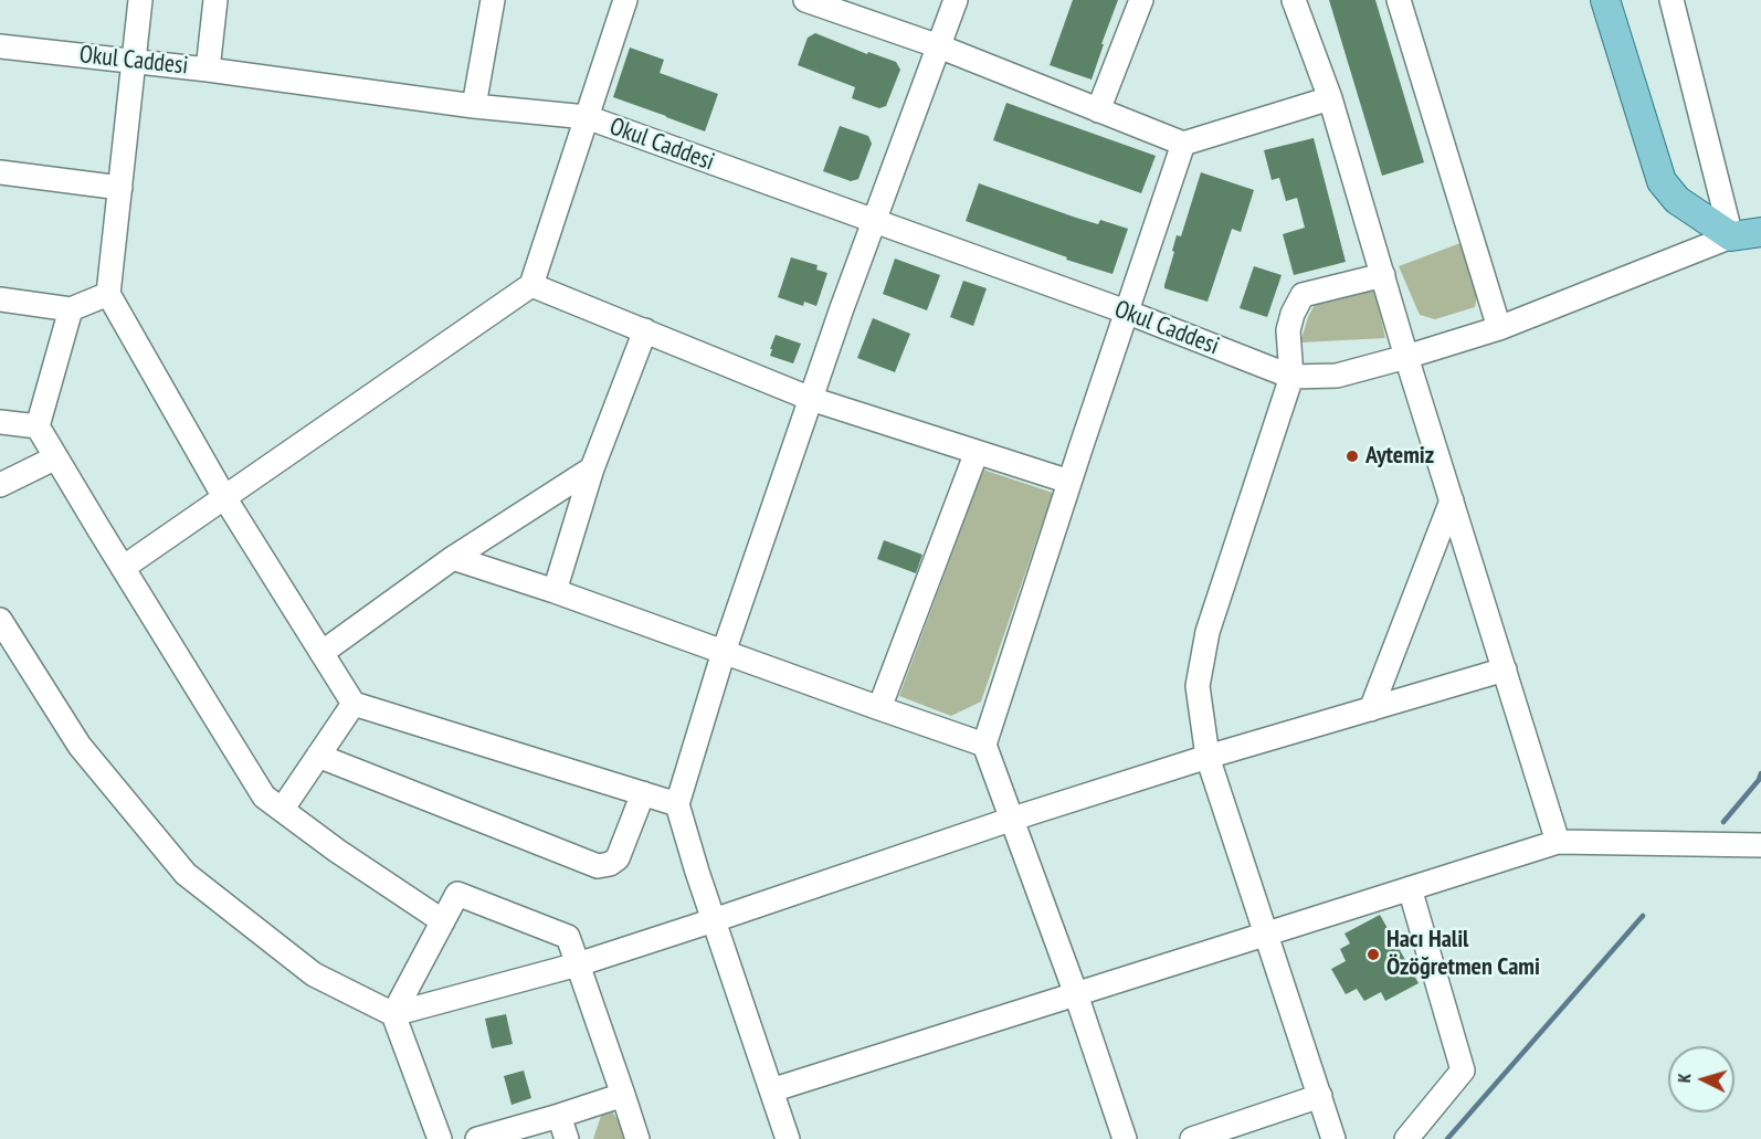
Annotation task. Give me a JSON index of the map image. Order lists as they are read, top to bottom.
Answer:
{
  "streets": {
    "street": ["Okul Caddesi"]
  },
  "places": ["Aytemiz", "Hacı Halil Özöğretmen Cami"],
  "north": "left"
}
